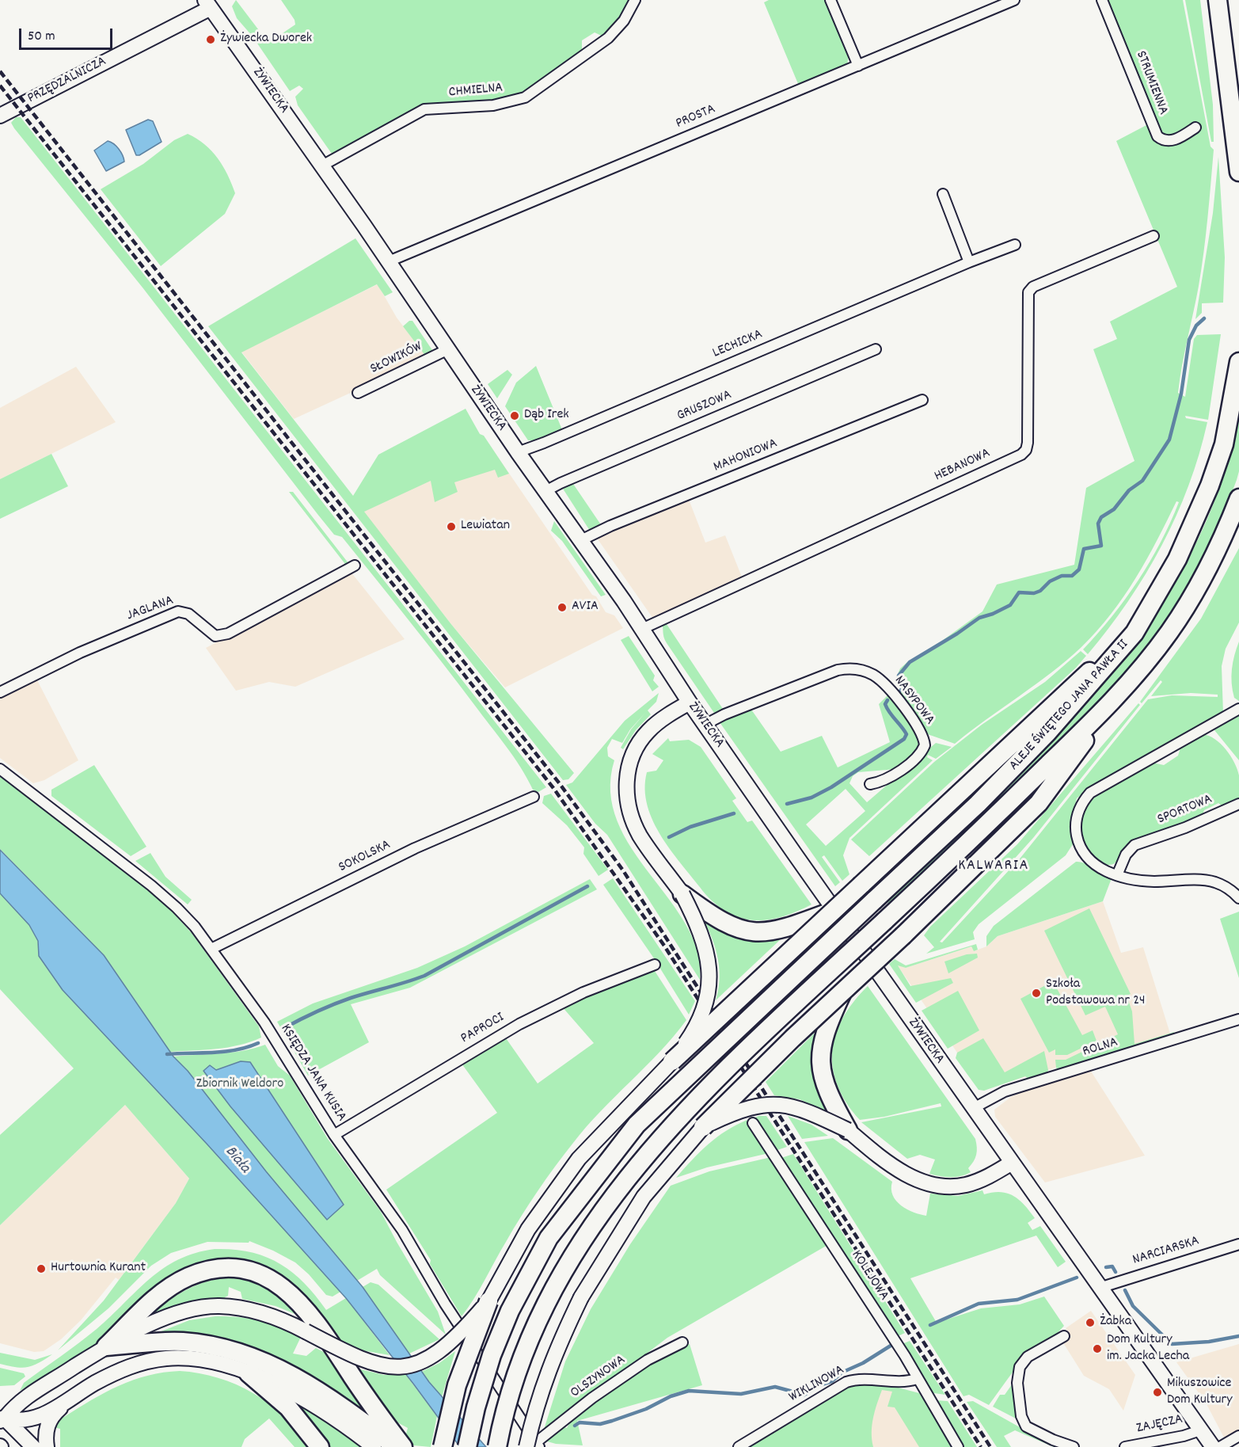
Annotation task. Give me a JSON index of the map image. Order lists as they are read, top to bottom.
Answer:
{
  "streets": {
    "highway": ["ALEJE ŚWIĘTEGO JANA PAWŁA II"],
    "main road": ["PRZĘDZALNICZA", "ŻYWIECKA"],
    "street": [
      "STRUMIENNA",
      "CHMIELNA",
      "PROSTA",
      "LECHICKA",
      "SŁOWIKÓW",
      "GRUSZOWA",
      "MAHONIOWA",
      "HEBANOWA",
      "JAGLANA",
      "NASYPOWA",
      "SPORTOWA",
      "SOKOLSKA",
      "PAPROCI",
      "ROLNA",
      "KSIĘDZA JANA KUSIA",
      "NARCIARSKA",
      "KOLEJOWA",
      "OLSZYNOWA",
      "WIKLINOWA",
      "ZAJĘCZA"
    ]
  },
  "crossings": [
    ["PRZĘDZALNICZA", "ŻYWIECKA"],
    ["ŻYWIECKA", "CHMIELNA"],
    ["ŻYWIECKA", "PROSTA"],
    ["ŻYWIECKA", "LECHICKA"],
    ["ŻYWIECKA", "SŁOWIKÓW"],
    ["ŻYWIECKA", "GRUSZOWA"],
    ["ŻYWIECKA", "MAHONIOWA"],
    ["ŻYWIECKA", "HEBANOWA"],
    ["ŻYWIECKA", "NASYPOWA"],
    ["ŻYWIECKA", "ROLNA"],
    ["ŻYWIECKA", "NARCIARSKA"],
    ["ŻYWIECKA", "ZAJĘCZA"],
    ["SOKOLSKA", "KSIĘDZA JANA KUSIA"],
    ["PAPROCI", "KSIĘDZA JANA KUSIA"],
    ["KSIĘDZA JANA KUSIA", "OLSZYNOWA"],
    ["KOLEJOWA", "WIKLINOWA"]
  ],
  "districts": ["KALWARIA"],
  "water": ["Biała"],
  "parks": ["Zbiornik Weldoro"],
  "places": [
    "Żywiecka Dworek",
    "Dąb Irek",
    "Lewiatan",
    "AVIA",
    "Szkoła Podstawowa nr 24",
    "Hurtownia Kurant",
    "Żabka",
    "Dom Kultury im. Jacka Lecha",
    "Mikuszowice Dom Kultury"
  ],
  "scale_bar": "50 m"
}
